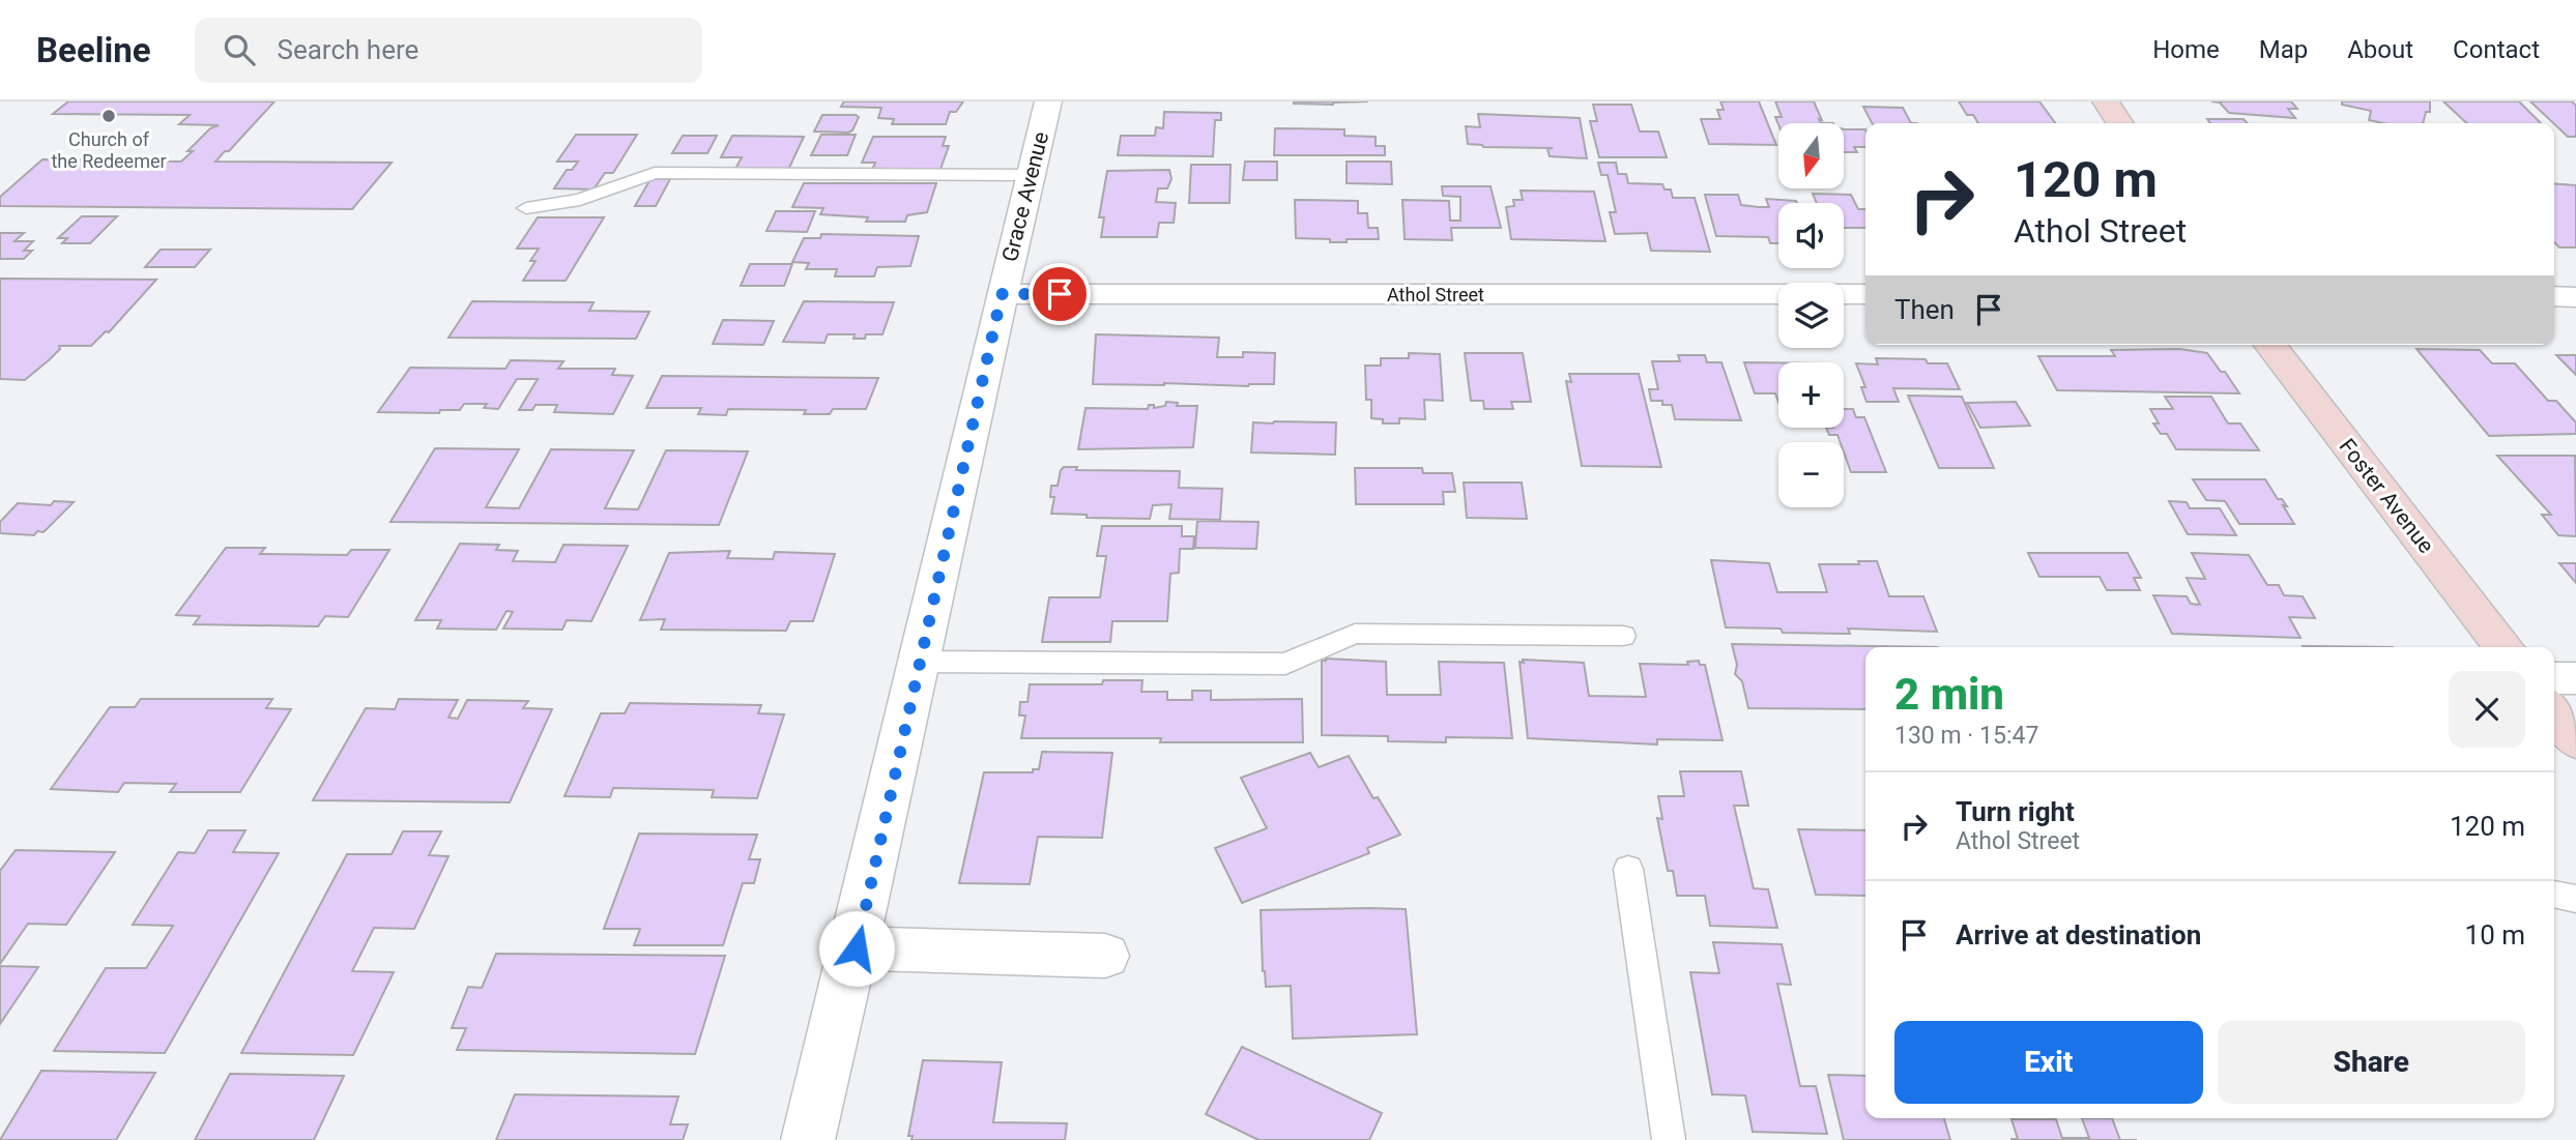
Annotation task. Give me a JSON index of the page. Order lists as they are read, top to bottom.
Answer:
{
  "streets": {
    "street": ["Grace Avenue", "Athol Street", "Foster Avenue"]
  },
  "crossings": [
    ["Grace Avenue", "Athol Street"]
  ],
  "places": ["Church of the Redeemer"],
  "north": "bottom",
  "page": {
    "header": "Beeline",
    "search": "Search here",
    "nav": [
      "Home",
      "Map",
      "About",
      "Contact"
    ],
    "map_buttons": ["+", "−"],
    "turn": ["120 m", "Athol Street"],
    "then": "Then",
    "heading": ["2 min", "130 m · 15:47"],
    "list": [
      {
        "name": "Turn right",
        "note": "Athol Street",
        "value": "120 m"
      },
      {
        "name": "Arrive at destination",
        "value": "10 m"
      }
    ],
    "buttons": ["Exit", "Share"]
  }
}
